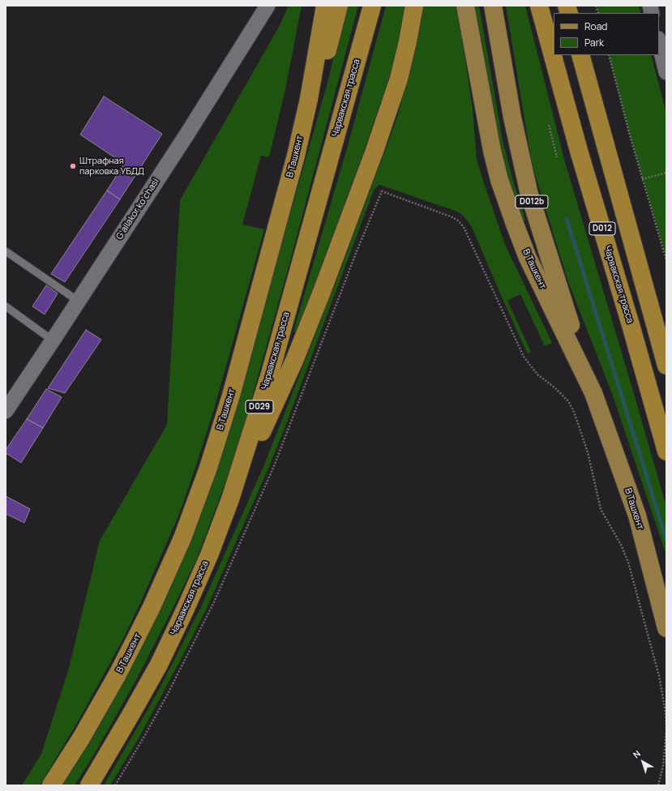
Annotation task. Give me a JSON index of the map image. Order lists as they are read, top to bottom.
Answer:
{
  "streets": {
    "highway": [
      "Чарвакская трасса",
      "В Ташкент",
      "D012",
      "D029"
    ],
    "main road": ["D012b"],
    "street": ["Gʻallakor koʻchasi"]
  },
  "places": ["Штрафная парковка УБДД"],
  "legend": ["Road", "Park"],
  "north": "top left"
}
